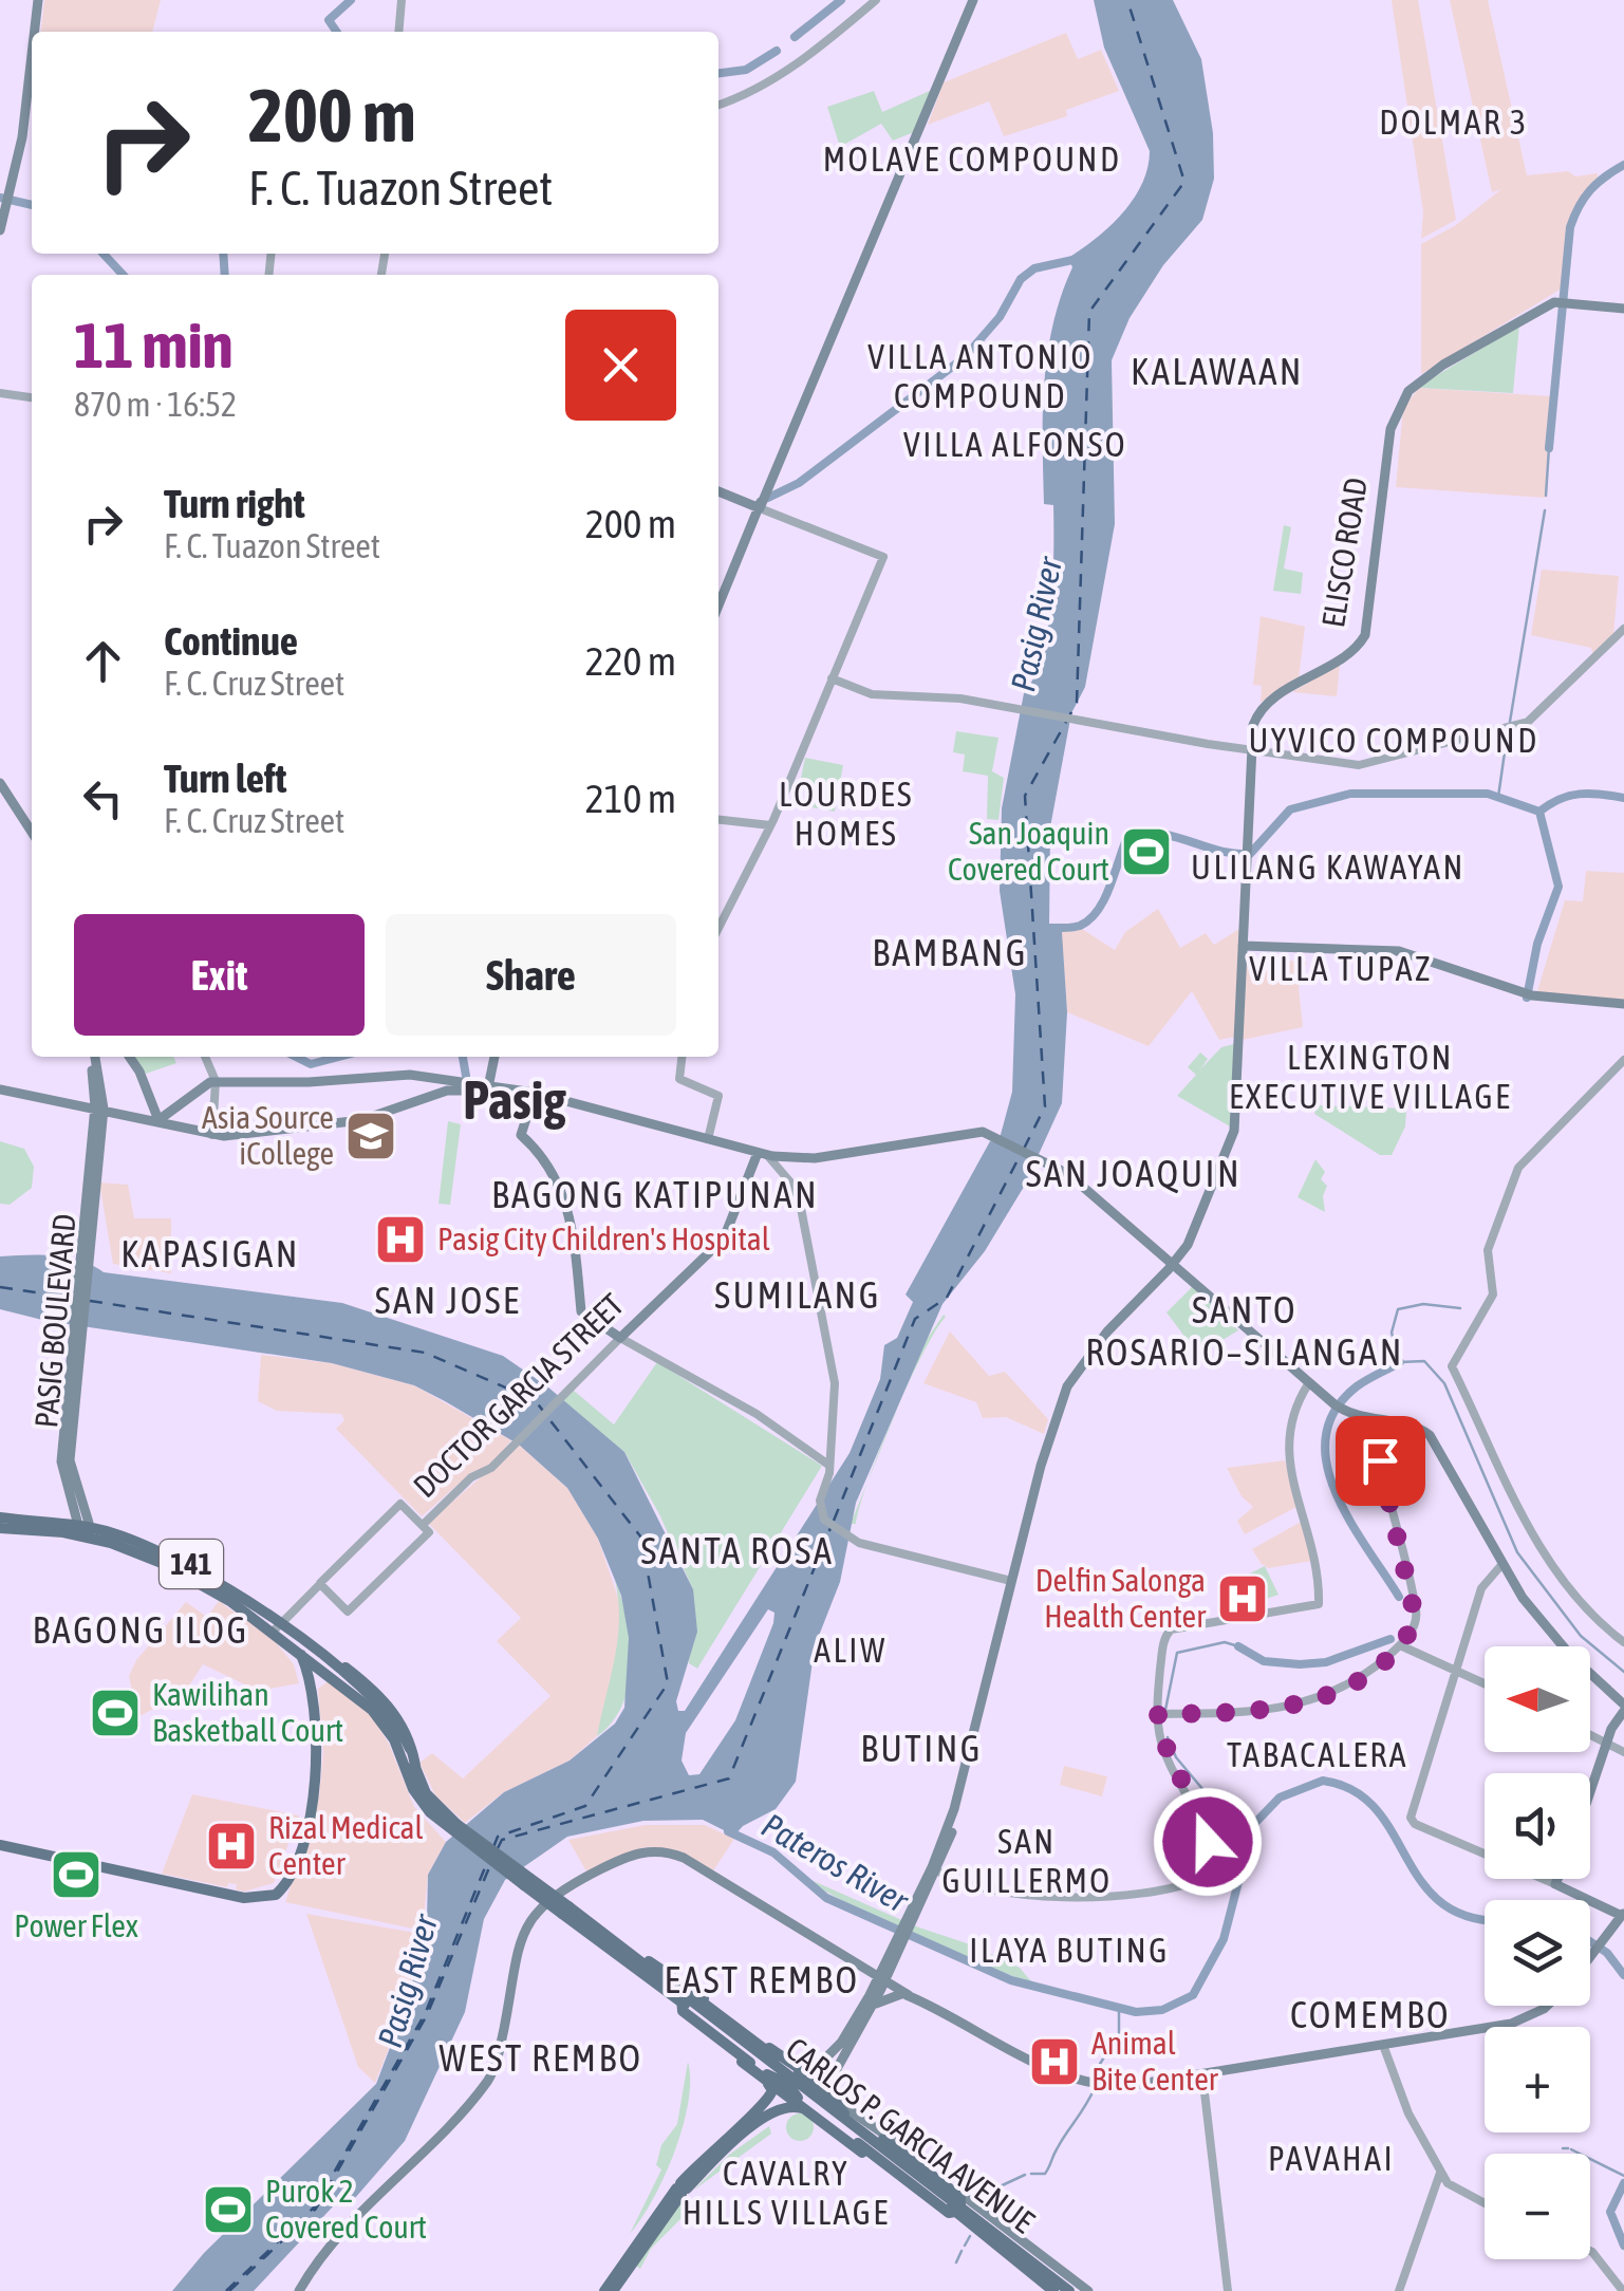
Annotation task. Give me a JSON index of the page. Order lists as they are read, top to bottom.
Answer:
{
  "streets": {
    "main road": [
      "ELISCO ROAD",
      "PASIG BOULEVARD",
      "DOCTOR GARCIA STREET",
      "141",
      "CARLOS P. GARCIA AVENUE"
    ]
  },
  "crossings": [
    ["PASIG BOULEVARD", "141"]
  ],
  "districts": [
    "DOLMAR 3",
    "MOLAVE COMPOUND",
    "VILLA ANTONIO COMPOUND",
    "KALAWAAN",
    "VILLA ALFONSO",
    "UYVICO COMPOUND",
    "LOURDES HOMES",
    "ULILANG KAWAYAN",
    "BAMBANG",
    "VILLA TUPAZ",
    "LEXINGTON EXECUTIVE VILLAGE",
    "Pasig",
    "SAN JOAQUIN",
    "BAGONG KATIPUNAN",
    "KAPASIGAN",
    "SUMILANG",
    "SAN JOSE",
    "SANTO ROSARIO–SILANGAN",
    "SANTA ROSA",
    "BAGONG ILOG",
    "ALIW",
    "BUTING",
    "TABACALERA",
    "SAN GUILLERMO",
    "ILAYA BUTING",
    "EAST REMBO",
    "COMEMBO",
    "WEST REMBO",
    "PAVAHAI",
    "CAVALRY HILLS VILLAGE"
  ],
  "water": ["Pasig River", "Pateros River"],
  "places": {
    "sports": [
      "San Joaquin Covered Court",
      "Kawilihan Basketball Court",
      "Power Flex",
      "Purok 2 Covered Court"
    ],
    "school or university": ["Asia Source iCollege"],
    "hospital": [
      "Pasig City Children's Hospital",
      "Delfin Salonga Health Center",
      "Rizal Medical Center",
      "Animal Bite Center"
    ]
  },
  "north": "left",
  "page": {
    "turn": ["200 m", "F. C. Tuazon Street"],
    "heading": ["11 min", "870 m · 16:52"],
    "list": [
      {
        "name": "Turn right",
        "note": "F. C. Tuazon Street",
        "value": "200 m"
      },
      {
        "name": "Continue",
        "note": "F. C. Cruz Street",
        "value": "220 m"
      },
      {
        "name": "Turn left",
        "note": "F. C. Cruz Street",
        "value": "210 m"
      }
    ],
    "buttons": ["Exit", "Share"],
    "map_buttons": ["+", "−"]
  }
}
